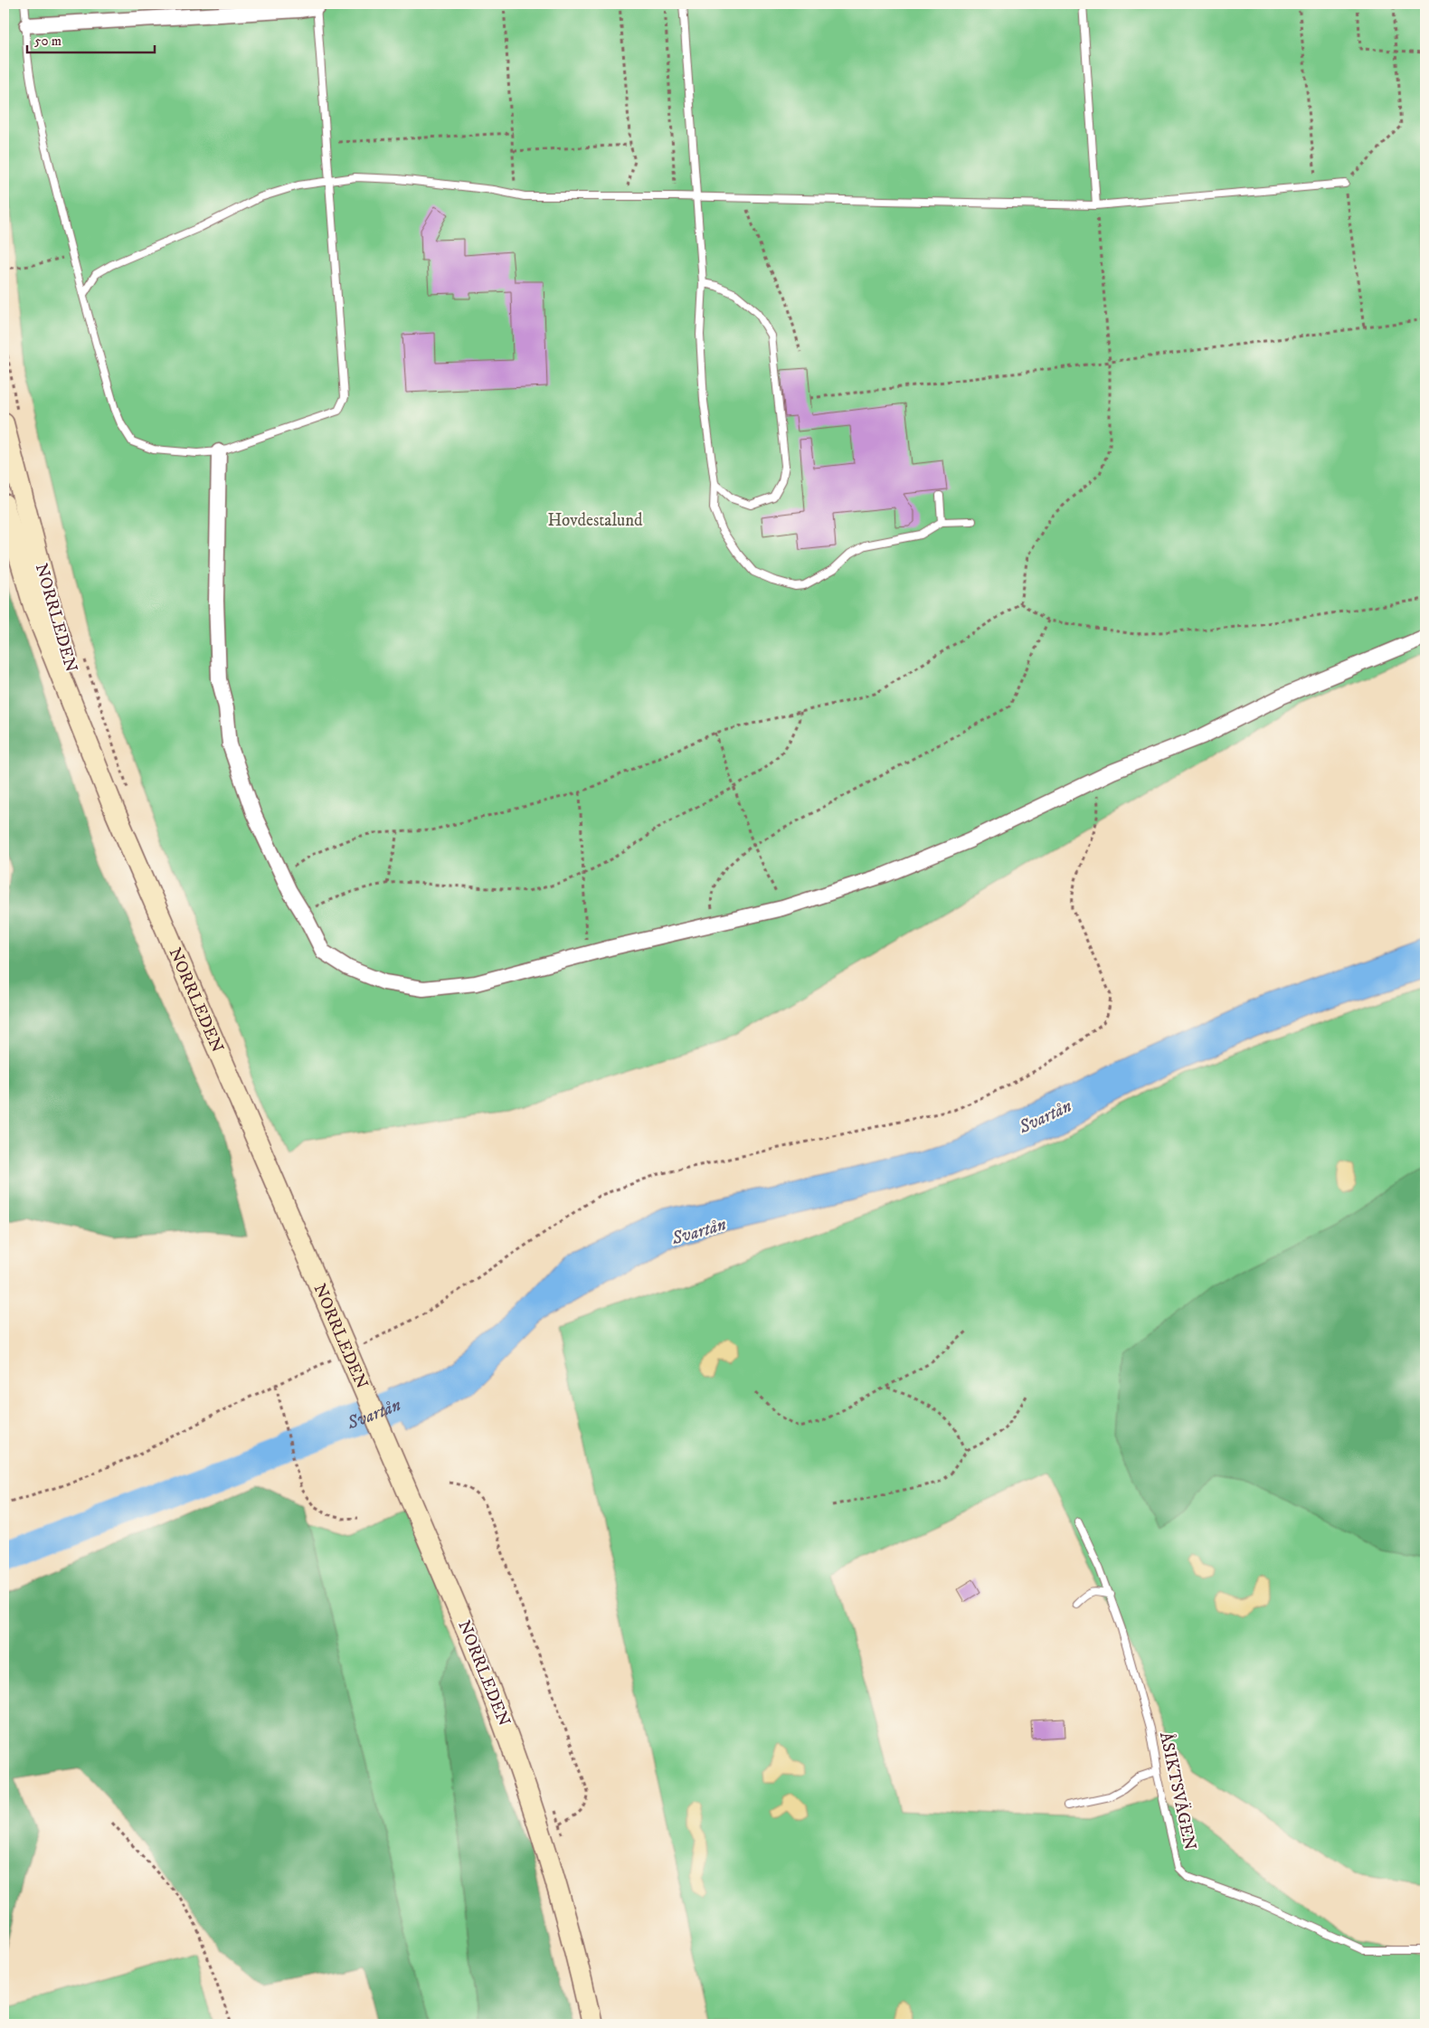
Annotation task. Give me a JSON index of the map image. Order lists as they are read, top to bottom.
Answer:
{
  "streets": {
    "main road": ["NORRLEDEN"],
    "lane": ["ÅSIKTSVÄGEN"]
  },
  "water": ["Svartån"],
  "parks": ["Hovdestalund"],
  "scale_bar": "50 m"
}
